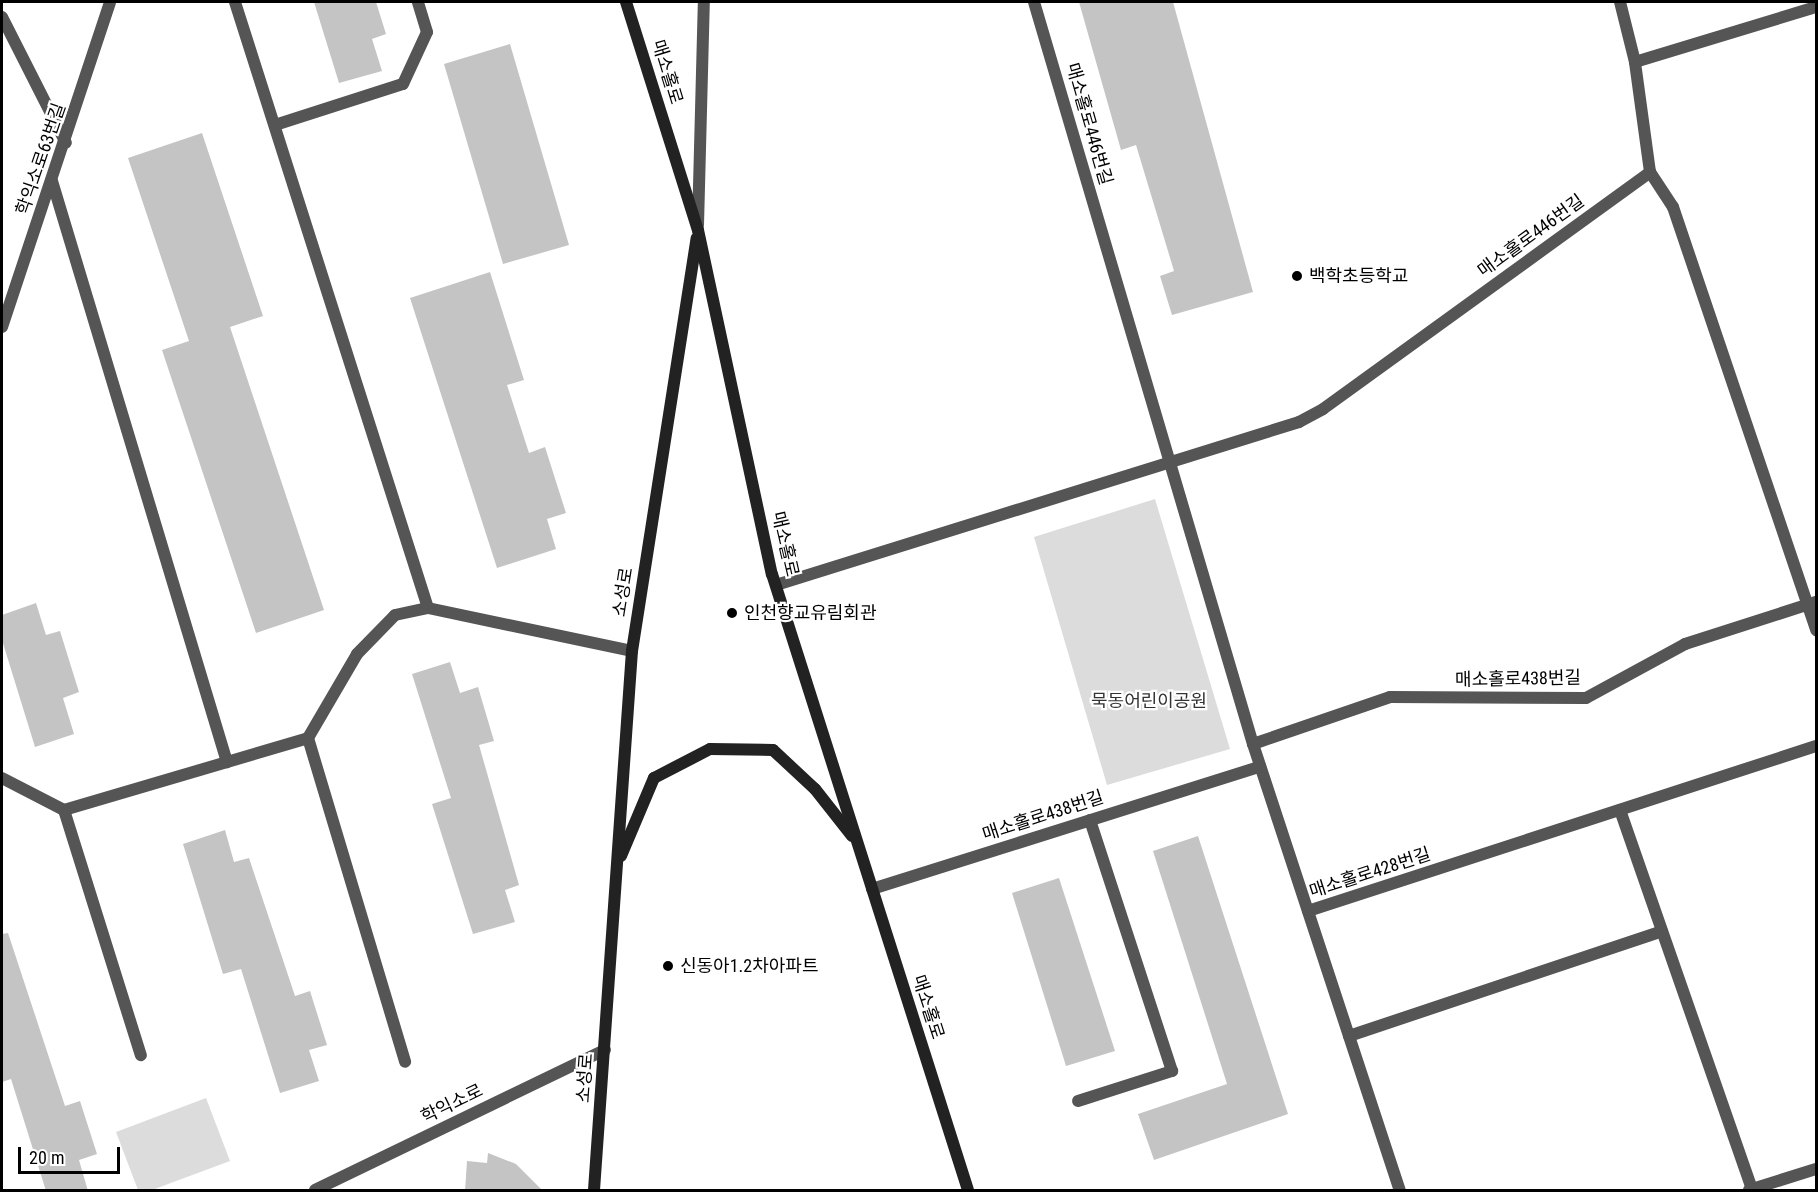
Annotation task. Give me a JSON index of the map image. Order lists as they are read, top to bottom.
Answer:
{
  "streets": {
    "main road": ["매소홀로", "소성로"],
    "street": [
      "매소홀로446번길",
      "학익소로63번길",
      "매소홀로438번길",
      "매소홀로428번길",
      "학익소로"
    ]
  },
  "crossings": [
    ["매소홀로", "매소홀로446번길"],
    ["매소홀로", "소성로"],
    ["매소홀로", "매소홀로438번길"],
    ["소성로", "학익소로"]
  ],
  "parks": ["묵동어린이공원"],
  "places": ["백학초등학교", "인천향교유림회관", "신동아1.2차아파트"],
  "scale_bar": "20 m"
}
